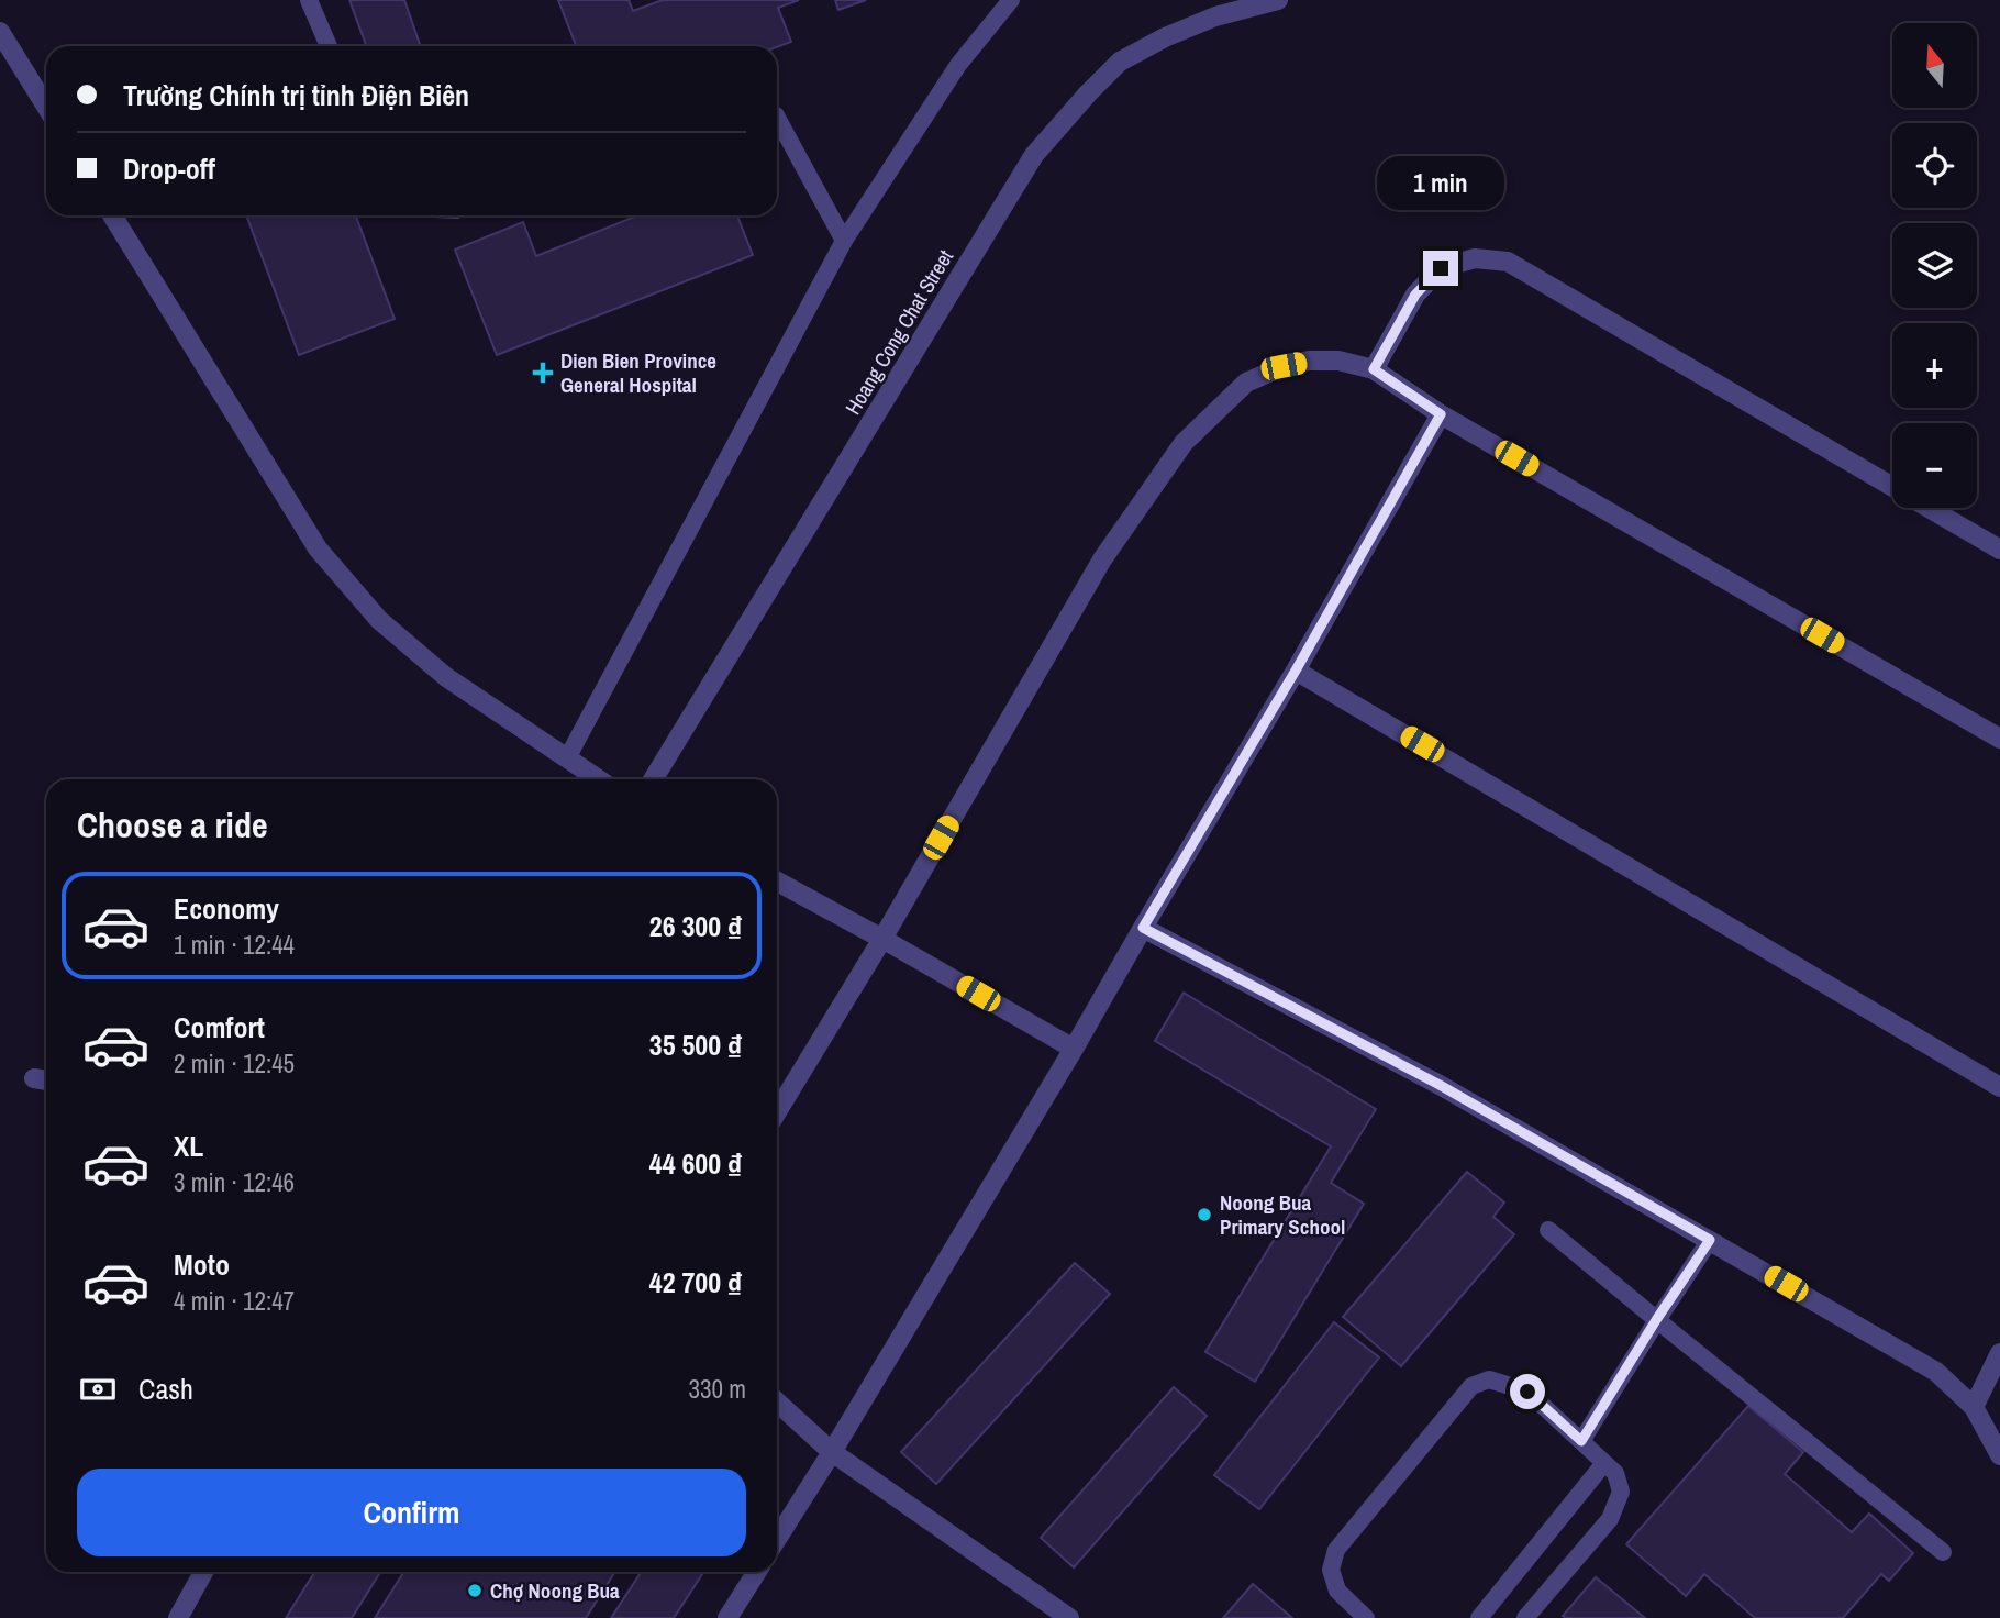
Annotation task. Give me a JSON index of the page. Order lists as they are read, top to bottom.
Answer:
{
  "streets": {
    "street": ["Hoang Cong Chat Street"]
  },
  "places": {
    "health": ["Dien Bien Province General Hospital"],
    "other": ["Noong Bua Primary School", "Chợ Noong Bua"]
  },
  "north": "top",
  "page": {
    "map_buttons": ["+", "−"],
    "banner": ["Trường Chính trị tỉnh Điện Biên", "Drop-off"],
    "bubble": "1 min",
    "heading": "Choose a ride",
    "list": [
      {
        "name": "Economy",
        "note": "1 min · 12:44",
        "value": "26 300 ₫"
      },
      {
        "name": "Comfort",
        "note": "2 min · 12:45",
        "value": "35 500 ₫"
      },
      {
        "name": "XL",
        "note": "3 min · 12:46",
        "value": "44 600 ₫"
      },
      {
        "name": "Moto",
        "note": "4 min · 12:47",
        "value": "42 700 ₫"
      }
    ],
    "pay": ["Cash", "330 m"],
    "buttons": "Confirm"
  }
}
